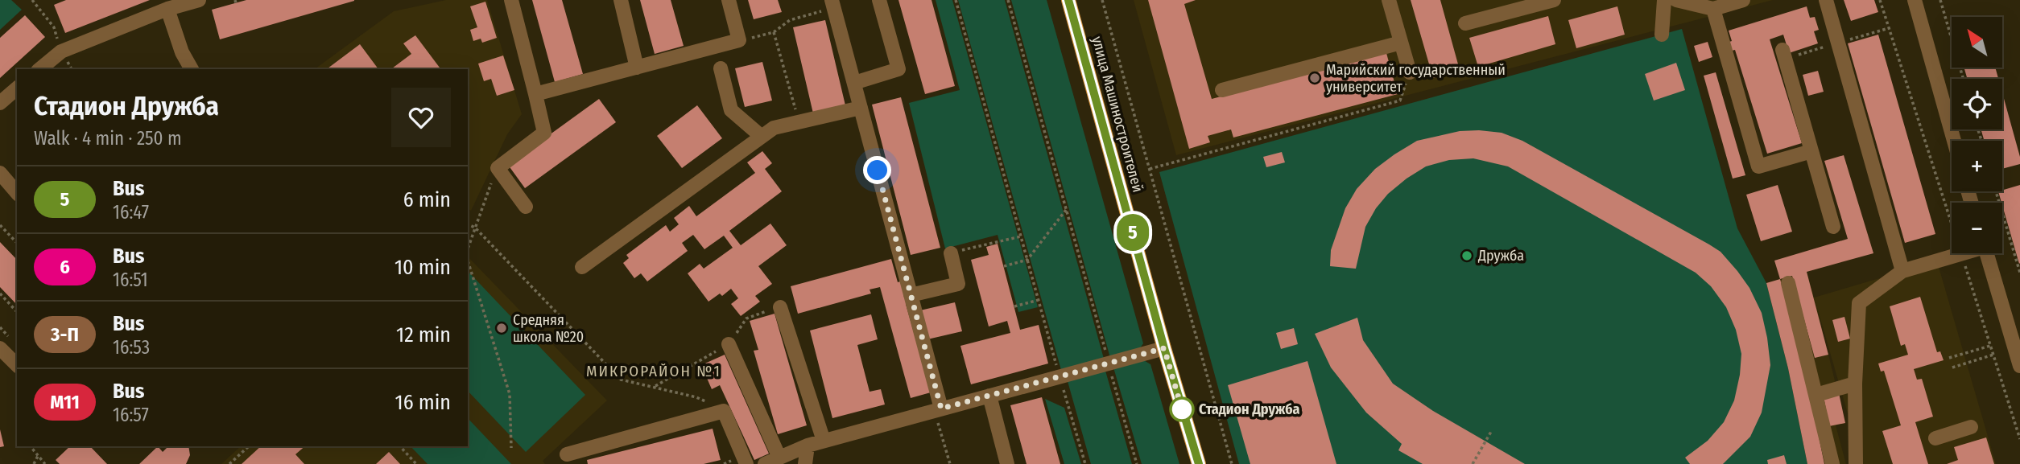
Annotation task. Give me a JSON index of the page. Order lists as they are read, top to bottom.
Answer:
{
  "streets": {
    "main road": ["улица Машиностроителей"]
  },
  "districts": ["МИКРОРАЙОН №1"],
  "places": [
    "Марийский государственный университет",
    "Дружба",
    "Средняя школа №20",
    "Стадион Дружба"
  ],
  "lines": ["bus line 5"],
  "north": "top left",
  "page": {
    "on_map": "5",
    "map_buttons": ["+", "−"],
    "heading": ["Стадион Дружба", "Walk · 4 min · 250 m"],
    "list": [
      {
        "mark": "5",
        "name": "Bus",
        "note": "16:47",
        "value": "6 min"
      },
      {
        "mark": "6",
        "name": "Bus",
        "note": "16:51",
        "value": "10 min"
      },
      {
        "mark": "3-П",
        "name": "Bus",
        "note": "16:53",
        "value": "12 min"
      },
      {
        "mark": "М11",
        "name": "Bus",
        "note": "16:57",
        "value": "16 min"
      }
    ]
  }
}
